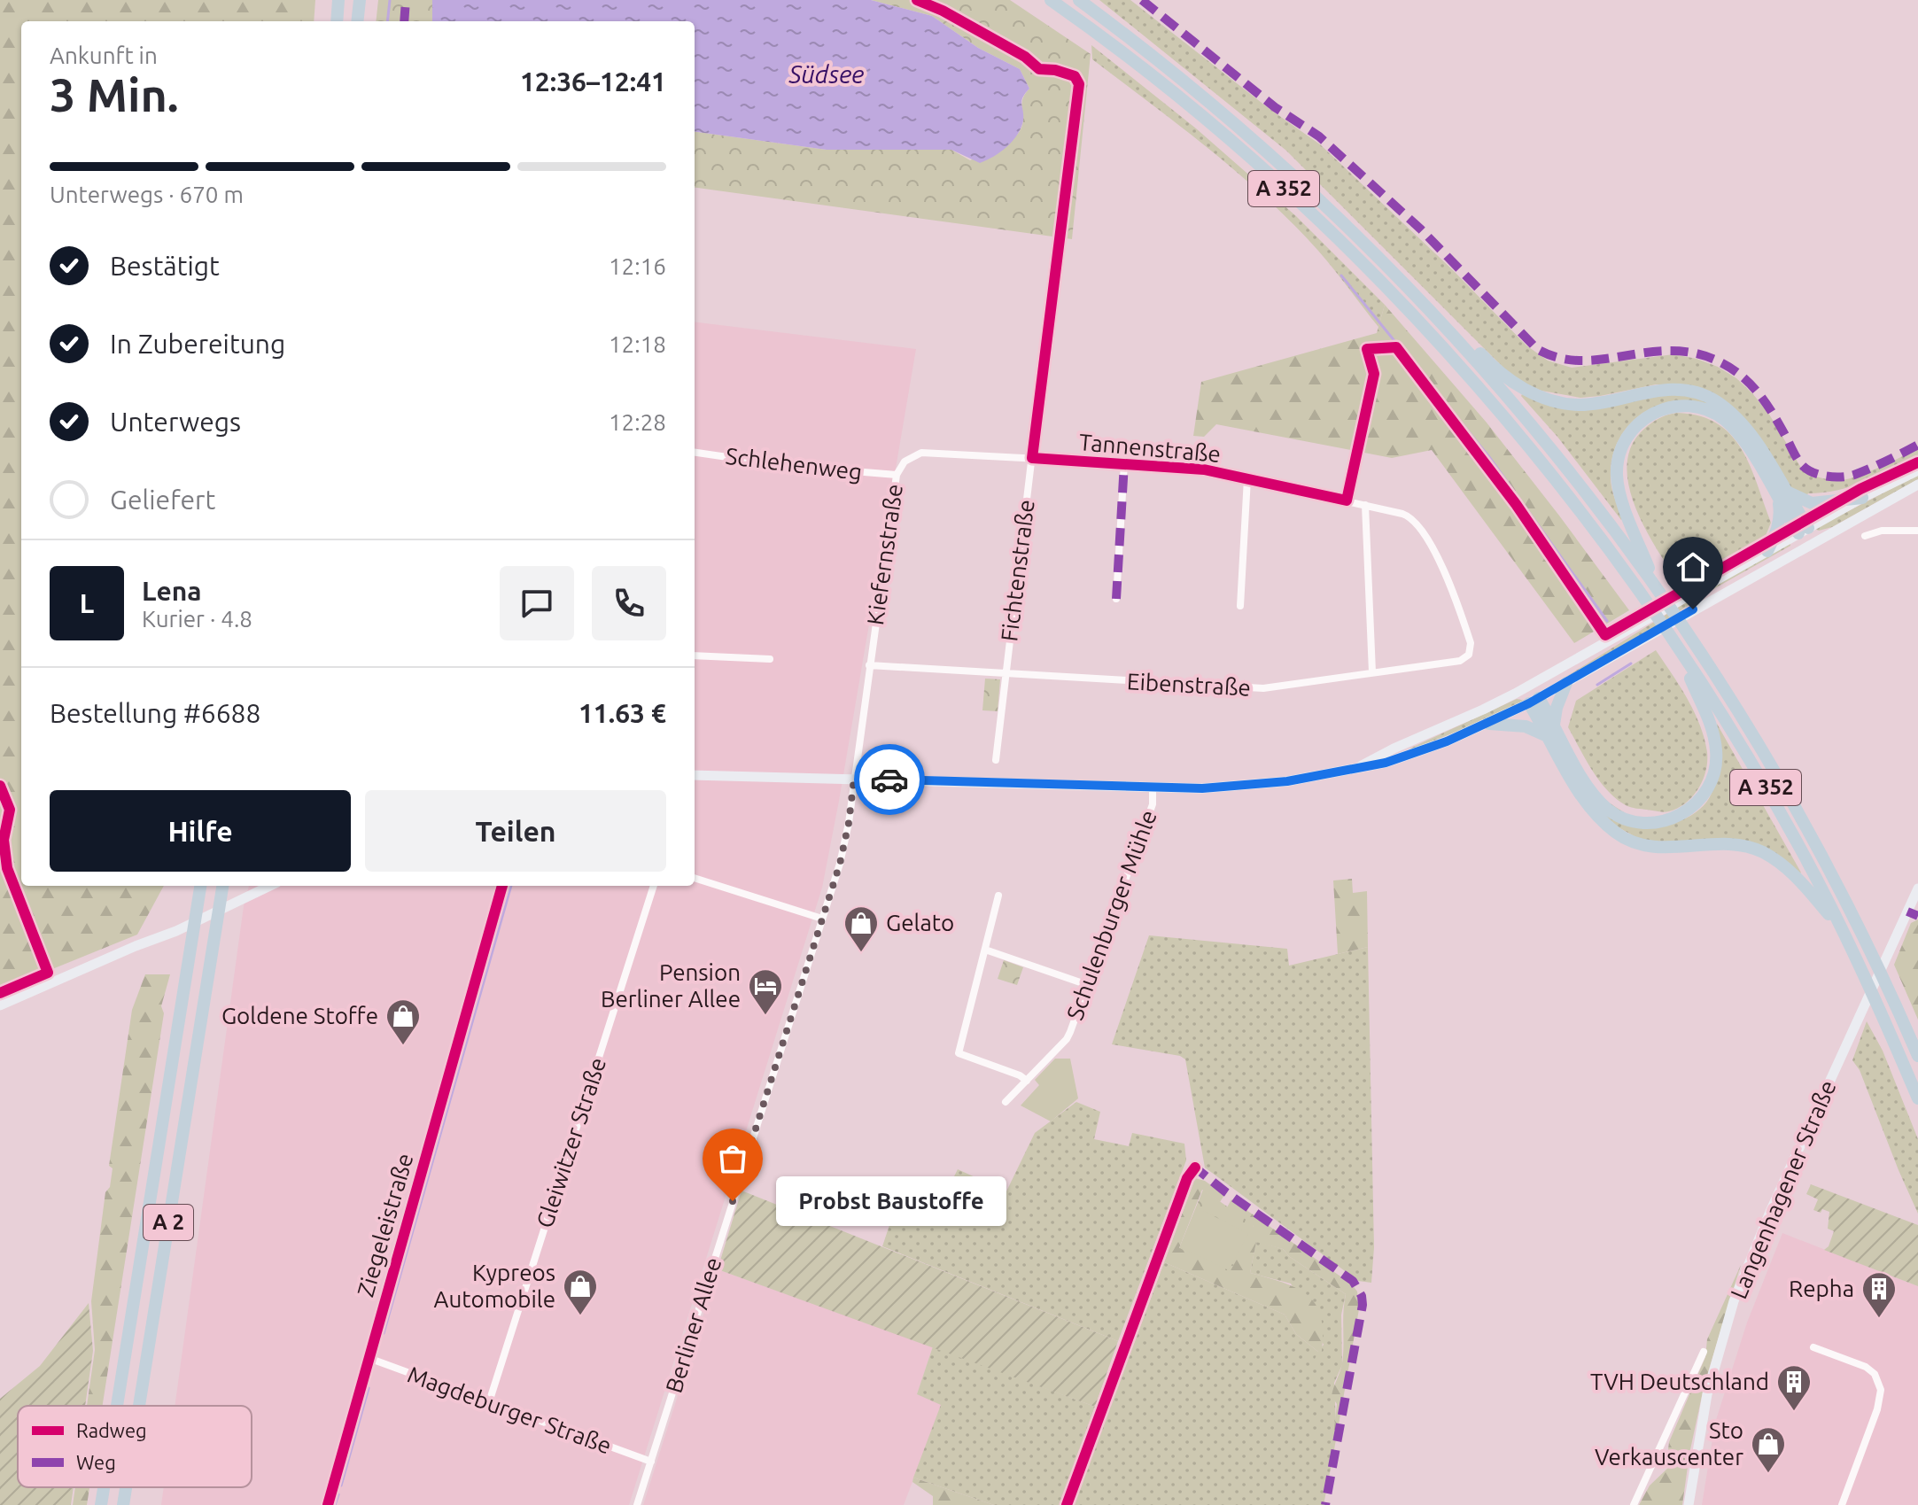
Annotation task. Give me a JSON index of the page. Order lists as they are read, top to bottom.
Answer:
{
  "streets": {
    "highway": ["A 352", "A 2"],
    "main road": ["Langenhagener Straße"],
    "street": [
      "Tannenstraße",
      "Schlehenweg",
      "Kiefernstraße",
      "Fichtenstraße",
      "Eibenstraße",
      "Schulenburger Mühle",
      "Gleiwitzer Straße",
      "Ziegeleistraße",
      "Berliner Allee",
      "Magdeburger Straße"
    ]
  },
  "crossings": [
    ["Tannenstraße", "Kiefernstraße"],
    ["Tannenstraße", "Fichtenstraße"],
    ["Tannenstraße", "Eibenstraße"],
    ["Schlehenweg", "Kiefernstraße"],
    ["Kiefernstraße", "Fichtenstraße"],
    ["Kiefernstraße", "Eibenstraße"],
    ["Kiefernstraße", "Berliner Allee"],
    ["Fichtenstraße", "Eibenstraße"],
    ["Gleiwitzer Straße", "Magdeburger Straße"],
    ["Ziegeleistraße", "Magdeburger Straße"],
    ["Berliner Allee", "Magdeburger Straße"]
  ],
  "water": ["Südsee"],
  "places": {
    "shop": [
      "Gelato",
      "Goldene Stoffe",
      "Kypreos Automobile",
      "Sto Verkauscenter"
    ],
    "hotel": ["Pension Berliner Allee"],
    "other": ["Probst Baustoffe"],
    "building": ["Repha", "TVH Deutschland"]
  },
  "legend": ["Radweg", "Weg"],
  "page": {
    "heading": ["3 Min.", "Ankunft in", "12:36–12:41"],
    "panel": [
      "Lena",
      "Kurier · 4.8",
      "Bestellung #6688",
      "11.63 €"
    ],
    "bar": "Unterwegs · 670 m",
    "list": [
      ["Bestätigt", "12:16"],
      ["In Zubereitung", "12:18"],
      ["Unterwegs", "12:28"],
      "Geliefert"
    ],
    "round": "L",
    "buttons": ["Hilfe", "Teilen"],
    "bubble": "Probst Baustoffe"
  }
}
